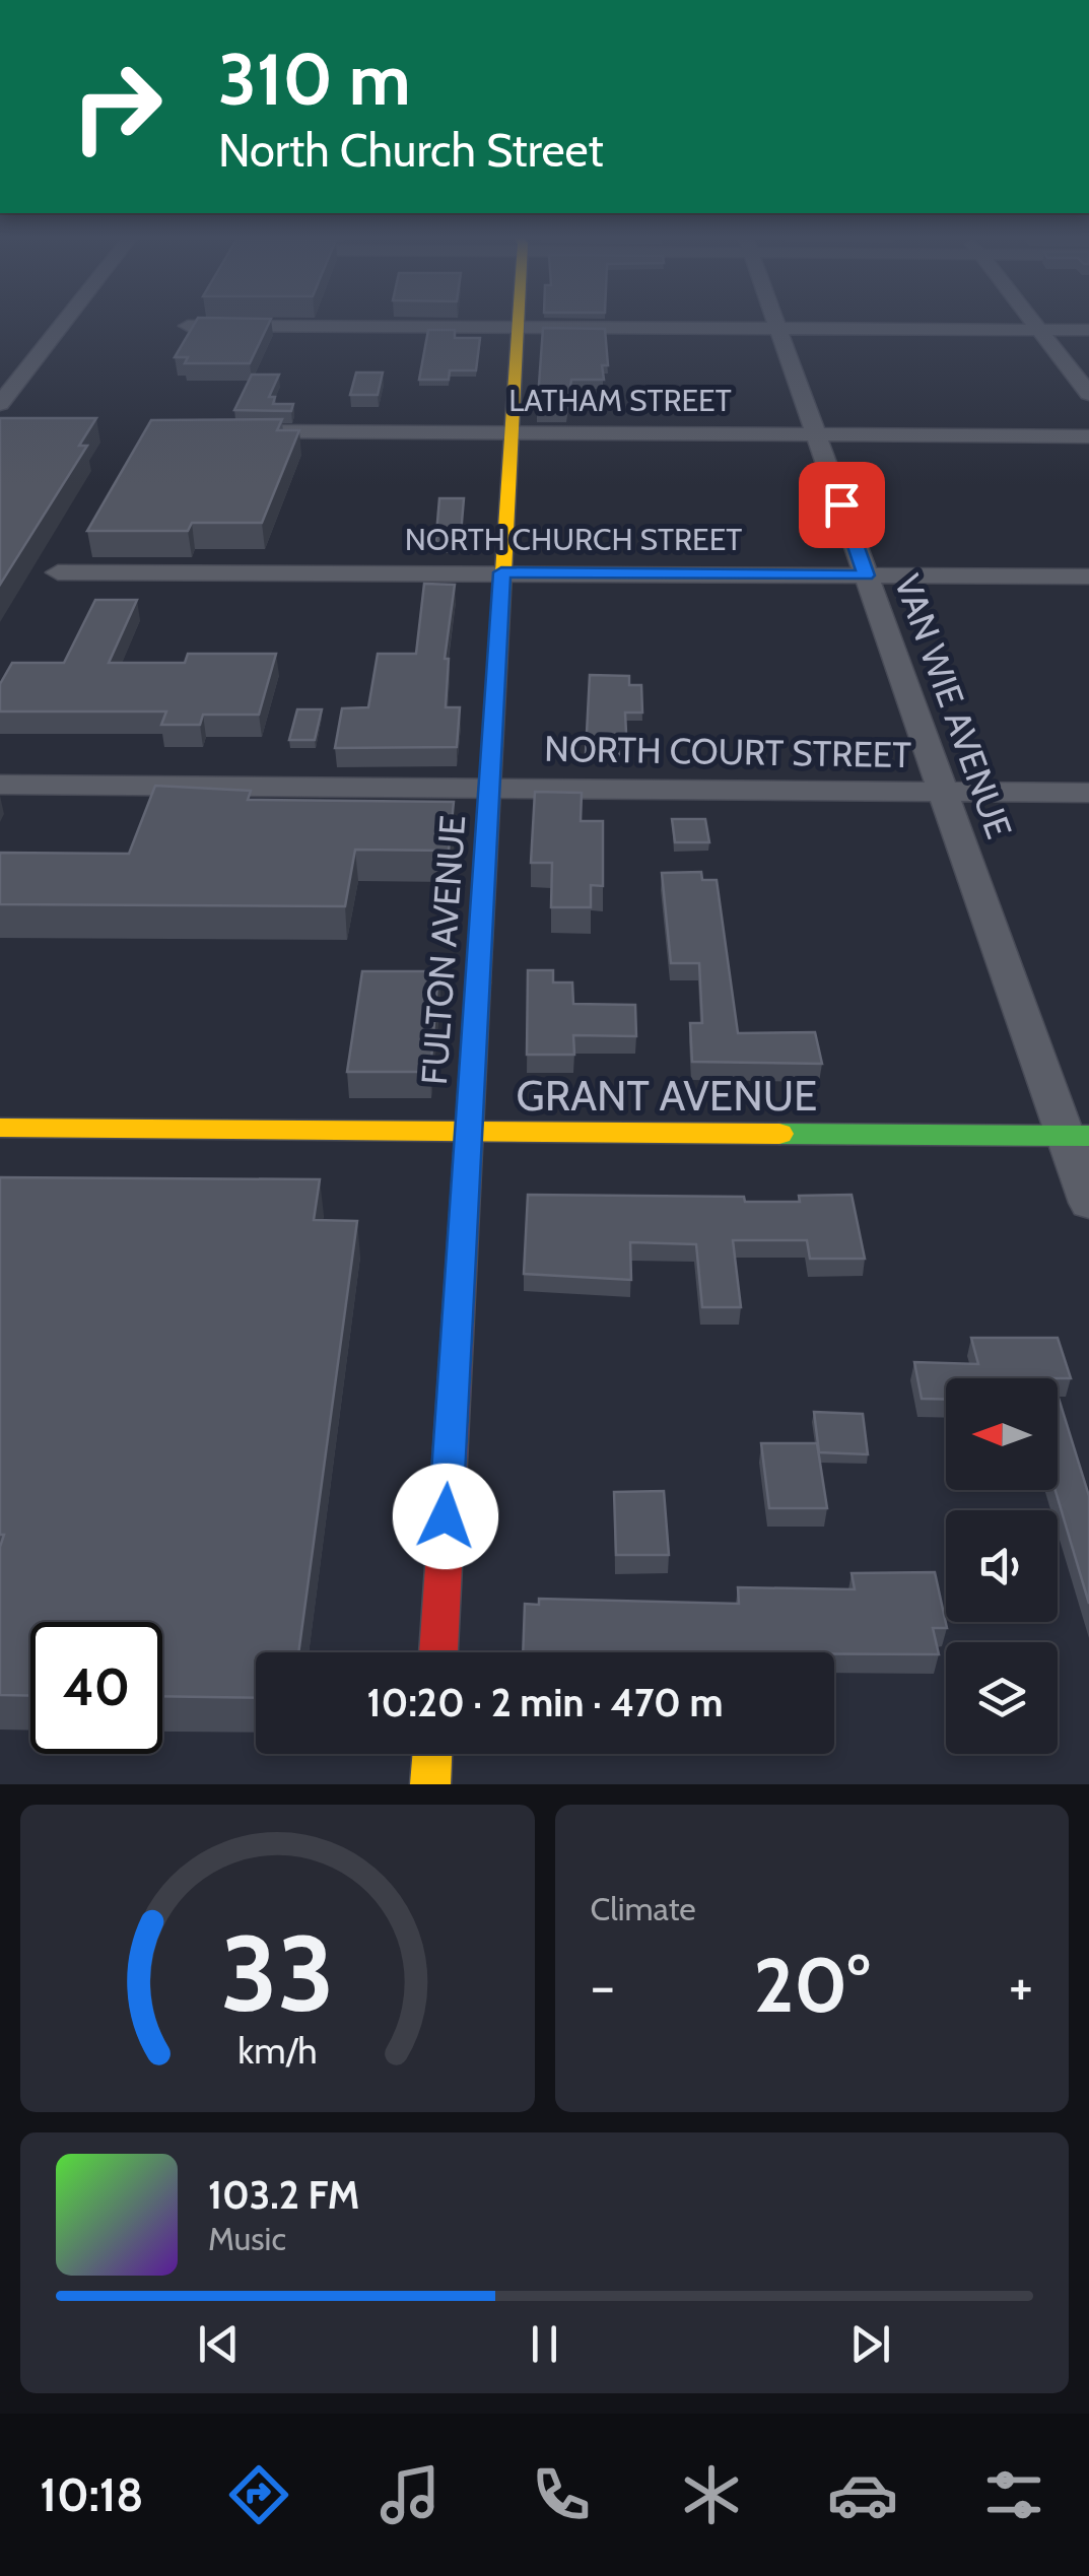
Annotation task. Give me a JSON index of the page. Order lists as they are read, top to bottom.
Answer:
{
  "streets": {
    "street": [
      "LATHAM STREET",
      "NORTH CHURCH STREET",
      "VAN WIE AVENUE",
      "NORTH COURT STREET",
      "FULTON AVENUE",
      "GRANT AVENUE"
    ]
  },
  "crossings": [
    ["LATHAM STREET", "VAN WIE AVENUE"],
    ["LATHAM STREET", "FULTON AVENUE"],
    ["NORTH CHURCH STREET", "VAN WIE AVENUE"],
    ["NORTH CHURCH STREET", "FULTON AVENUE"],
    ["VAN WIE AVENUE", "NORTH COURT STREET"],
    ["VAN WIE AVENUE", "GRANT AVENUE"],
    ["NORTH COURT STREET", "FULTON AVENUE"],
    ["FULTON AVENUE", "GRANT AVENUE"]
  ],
  "north": "left",
  "page": {
    "turn": ["310 m", "North Church Street"],
    "limit": "40",
    "trip": "10:20 · 2 min · 470 m",
    "tile": "Climate",
    "heat": ["−", "20°", "+"],
    "song": ["103.2 FM", "Music"],
    "tabs": "10:18",
    "gauge": ["33", "km/h"]
  }
}
